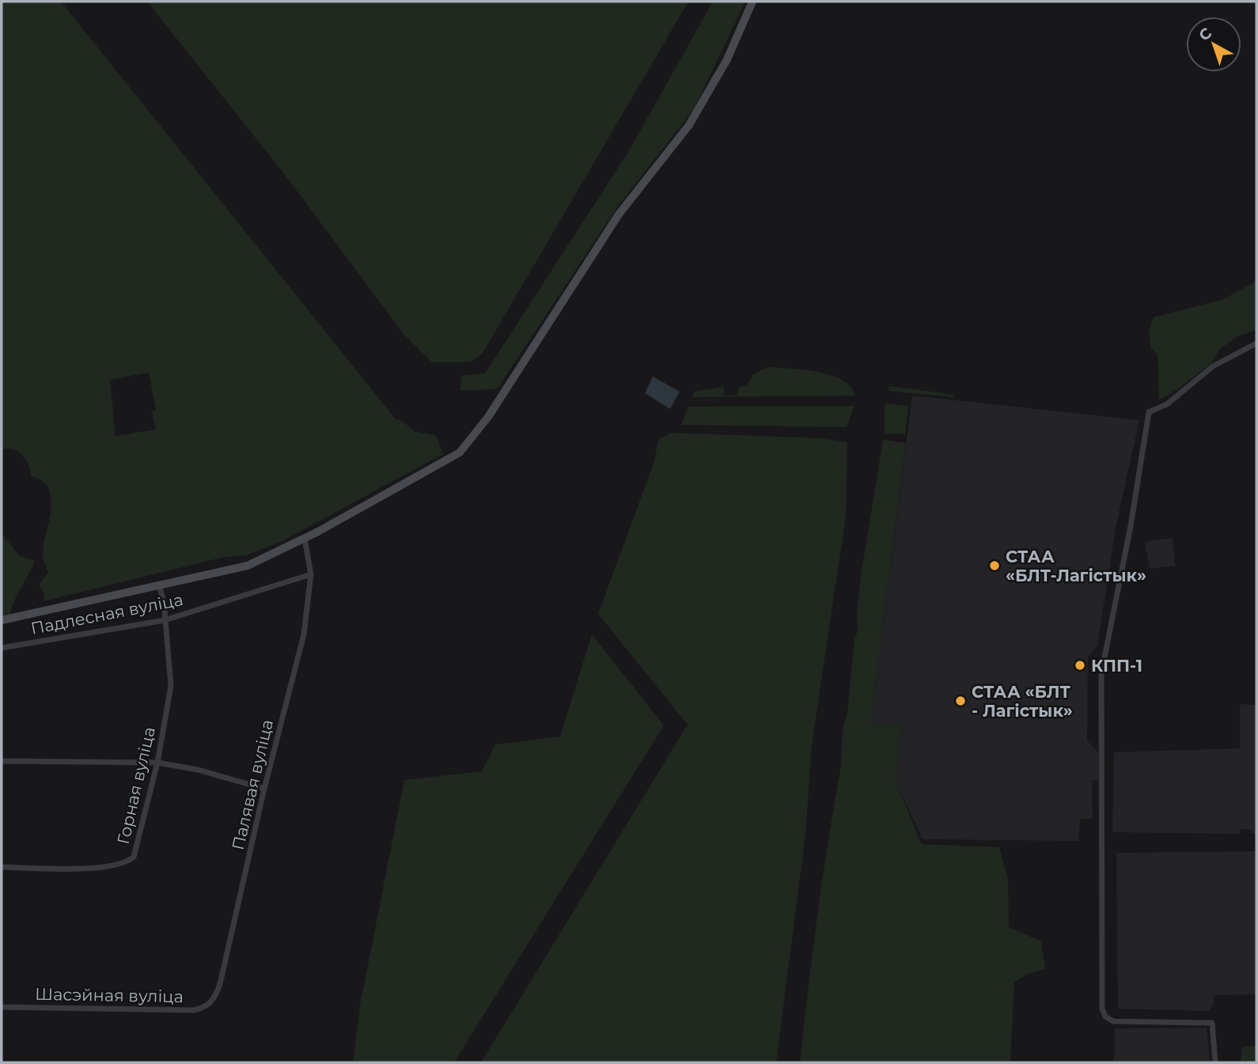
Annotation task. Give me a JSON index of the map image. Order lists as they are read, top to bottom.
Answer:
{
  "streets": {
    "street": [
      "Падлесная вуліца",
      "Палявая вуліца",
      "Горная вуліца",
      "Шасэйная вуліца"
    ]
  },
  "crossings": [
    ["Падлесная вуліца", "Палявая вуліца"],
    ["Падлесная вуліца", "Горная вуліца"],
    ["Палявая вуліца", "Шасэйная вуліца"]
  ],
  "places": ["СТАА «БЛТ-Лагістык»", "КПП-1", "СТАА «БЛТ - Лагістык»"],
  "north": "top left"
}
